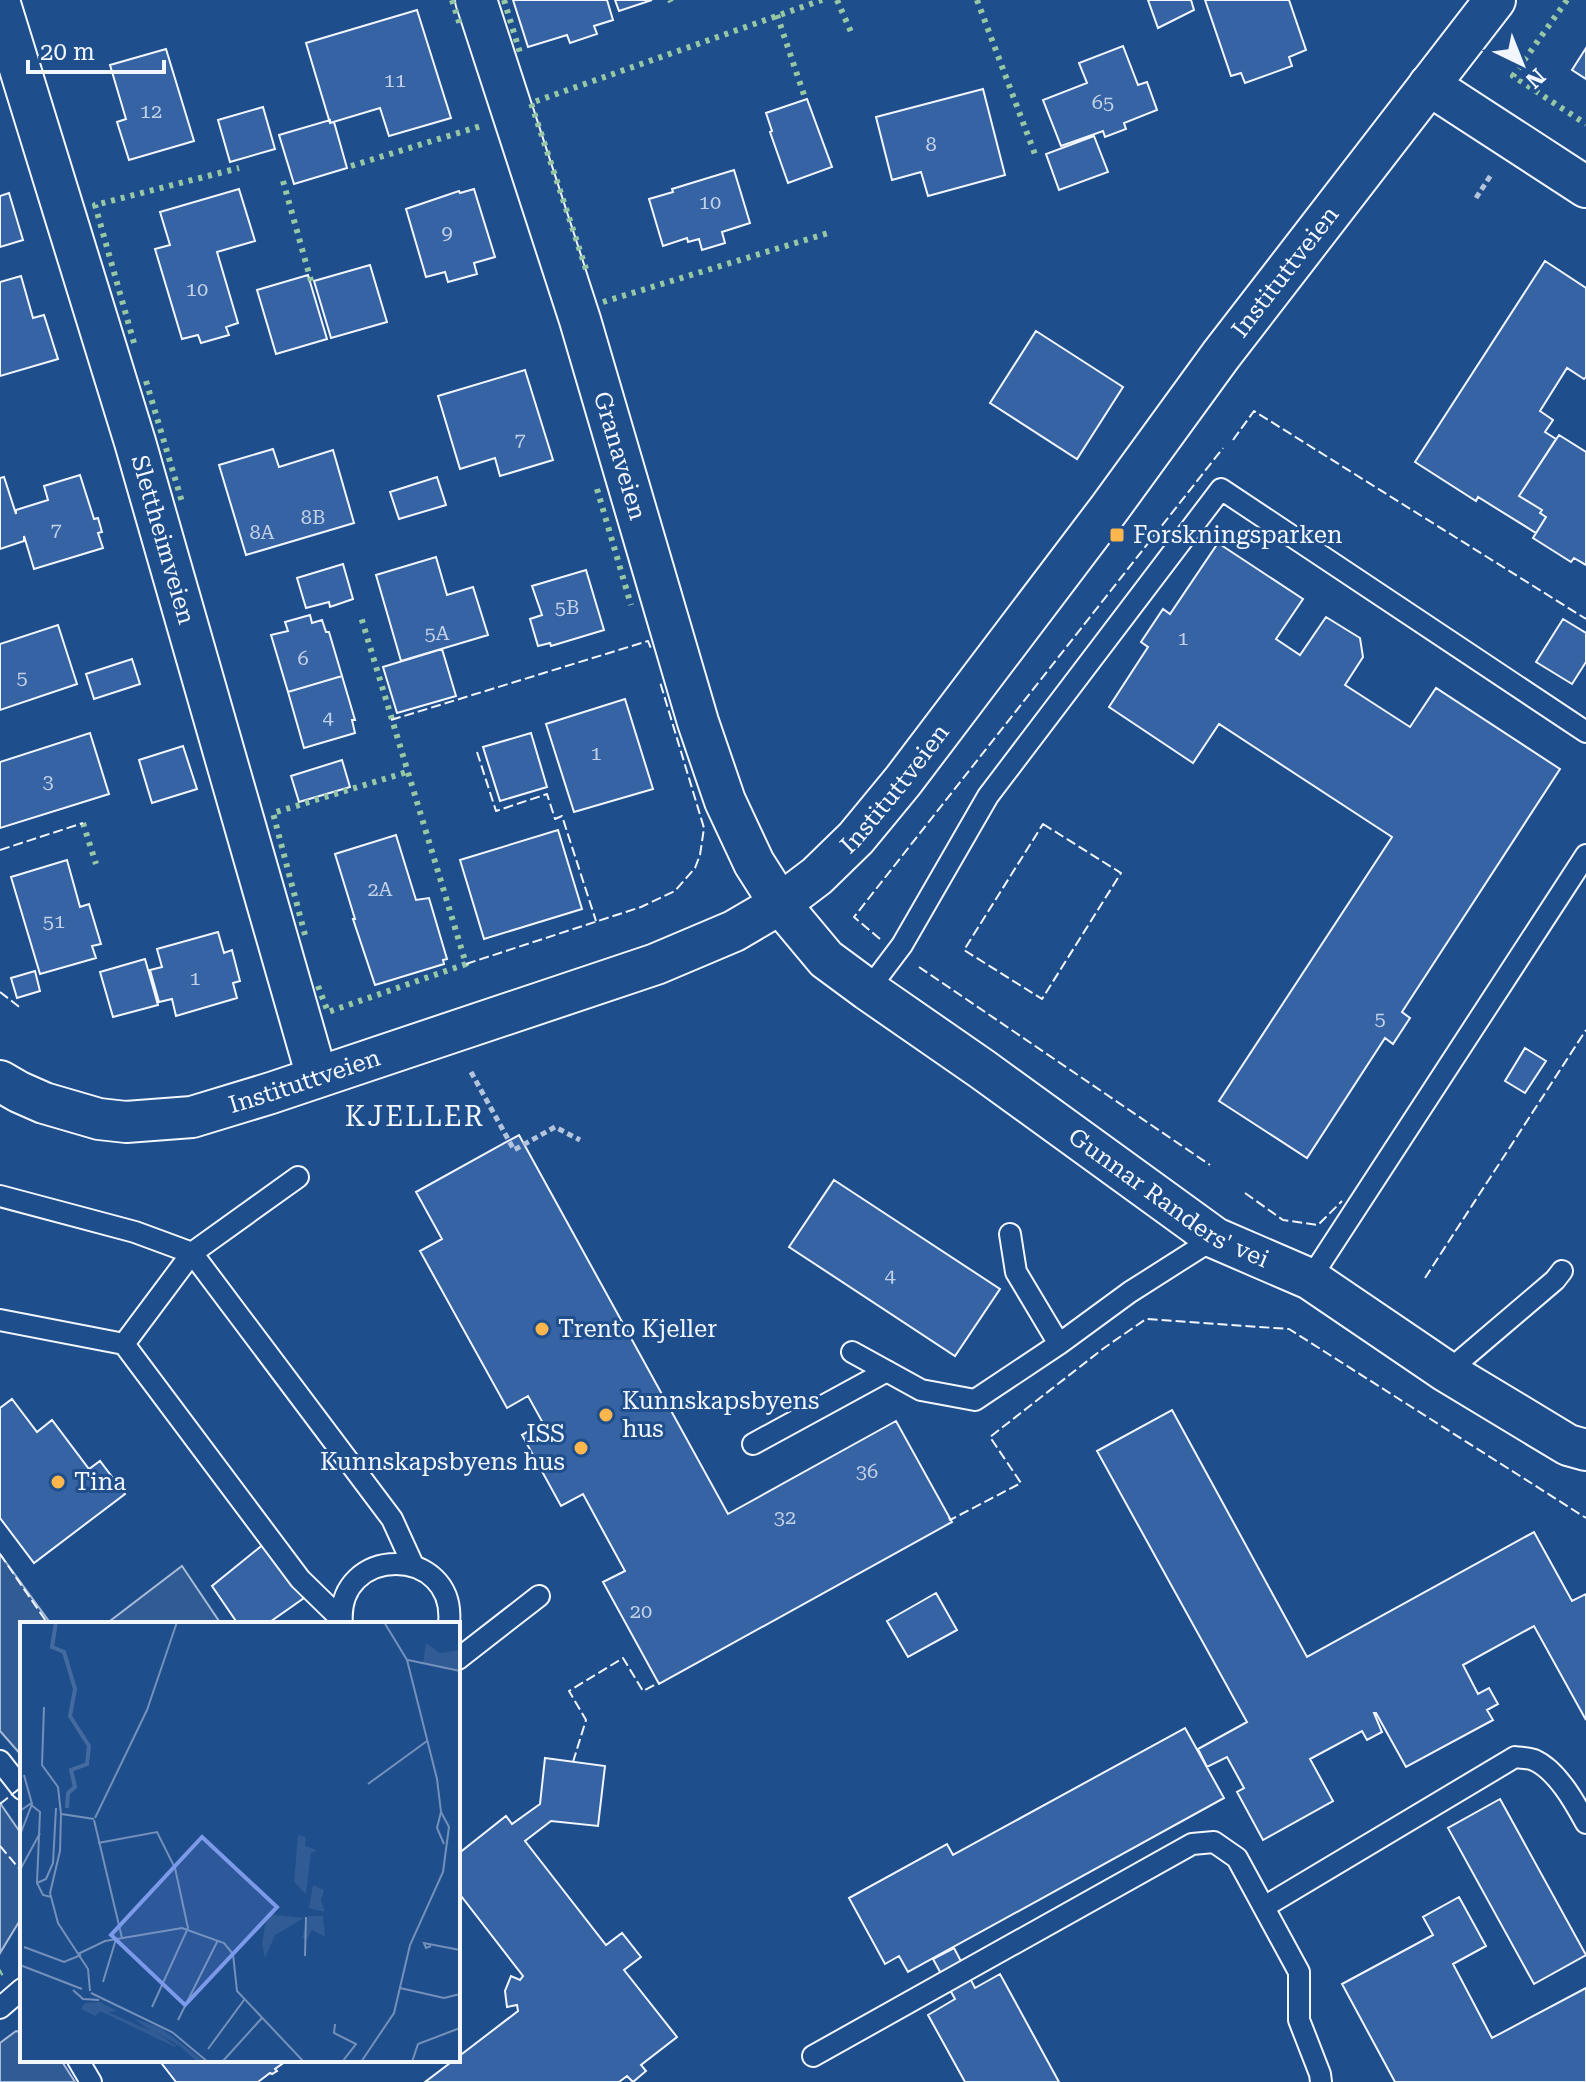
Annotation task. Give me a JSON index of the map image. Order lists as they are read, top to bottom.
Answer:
{
  "streets": {
    "street": [
      "Instituttveien",
      "Granaveien",
      "Slettheimveien",
      "Gunnar Randers' vei"
    ]
  },
  "crossings": [
    ["Instituttveien", "Granaveien"],
    ["Instituttveien", "Slettheimveien"],
    ["Instituttveien", "Gunnar Randers' vei"],
    ["Granaveien", "Gunnar Randers' vei"]
  ],
  "districts": ["KJELLER"],
  "places": {
    "transit": ["Forskningsparken"],
    "other": [
      "Trento Kjeller",
      "Kunnskapsbyens hus",
      "ISS Kunnskapsbyens hus",
      "Tina"
    ]
  },
  "house_numbers": [
    "11",
    "65",
    "12",
    "8",
    "10",
    "9",
    "10",
    "7",
    "8B",
    "7",
    "8A",
    "5B",
    "5A",
    "1",
    "6",
    "5",
    "4",
    "1",
    "3",
    "2A",
    "51",
    "1",
    "5",
    "4",
    "36",
    "32",
    "20"
  ],
  "scale_bar": "20 m",
  "north": "bottom right"
}
